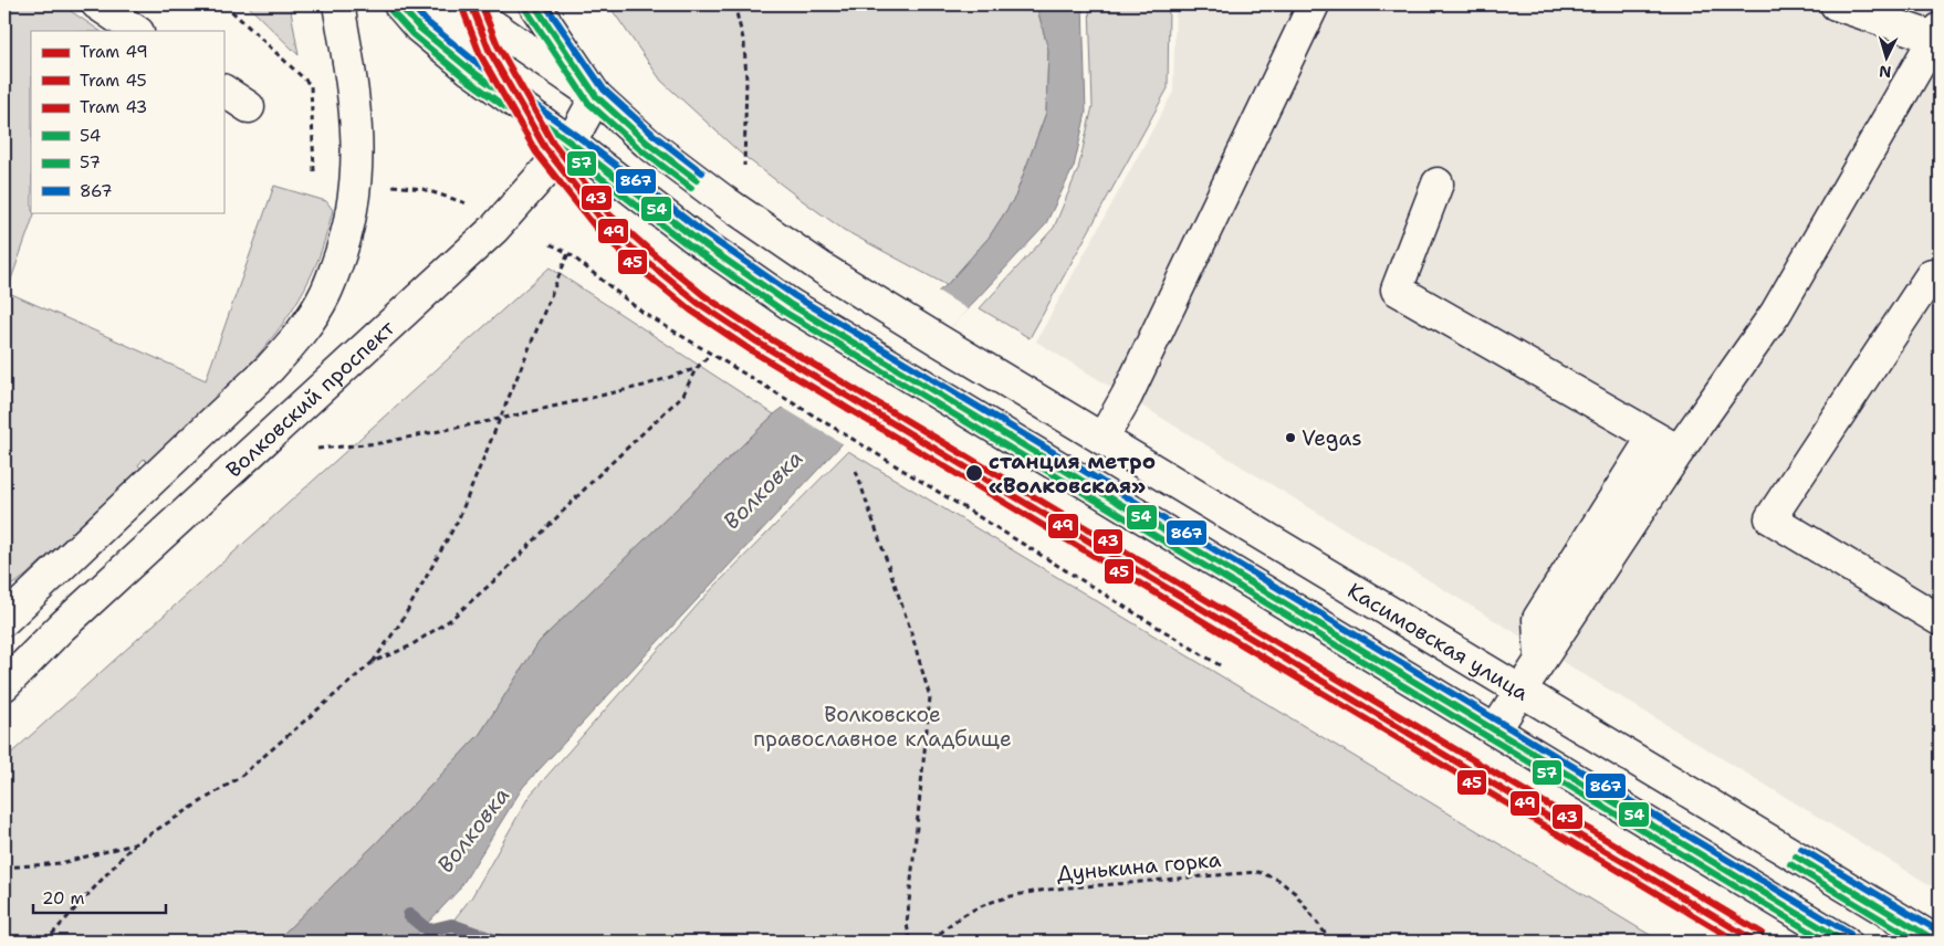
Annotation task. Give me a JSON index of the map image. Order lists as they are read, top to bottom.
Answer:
{
  "streets": {
    "main road": ["Волковский проспект", "Касимовская улица"],
    "path": ["Дунькина горка"]
  },
  "crossings": [
    ["Волковский проспект", "Касимовская улица"]
  ],
  "water": ["Волковка"],
  "parks": ["Волковское православное кладбище"],
  "places": ["Vegas", "станция метро «Волковская»"],
  "lines": [
    "tram line 49",
    "tram line 43",
    "transit line 54",
    "transit line 867",
    "tram line 45",
    "transit line 57"
  ],
  "legend": [
    "Tram 49",
    "Tram 45",
    "Tram 43",
    "54",
    "57",
    "867"
  ],
  "scale_bar": "20 m",
  "north": "bottom"
}
